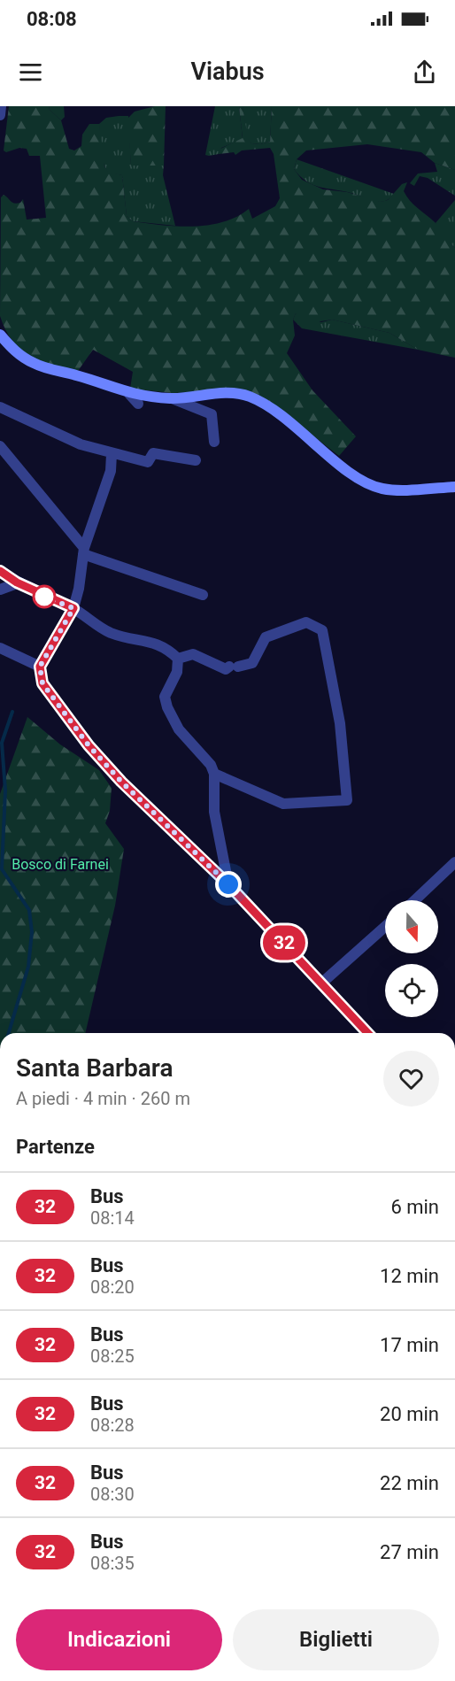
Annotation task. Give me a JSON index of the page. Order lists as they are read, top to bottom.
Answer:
{
  "parks": ["Bosco di Farnei"],
  "lines": ["bus line 32"],
  "north": "bottom",
  "page": {
    "status": "08:08",
    "header": "Viabus",
    "on_map": "32",
    "heading": [
      ["Santa Barbara", "A piedi · 4 min · 260 m"],
      "Partenze"
    ],
    "list": [
      {
        "mark": "32",
        "name": "Bus",
        "note": "08:14",
        "value": "6 min"
      },
      {
        "mark": "32",
        "name": "Bus",
        "note": "08:20",
        "value": "12 min"
      },
      {
        "mark": "32",
        "name": "Bus",
        "note": "08:25",
        "value": "17 min"
      },
      {
        "mark": "32",
        "name": "Bus",
        "note": "08:28",
        "value": "20 min"
      },
      {
        "mark": "32",
        "name": "Bus",
        "note": "08:30",
        "value": "22 min"
      },
      {
        "mark": "32",
        "name": "Bus",
        "note": "08:35",
        "value": "27 min"
      }
    ],
    "buttons": ["Indicazioni", "Biglietti"]
  }
}
